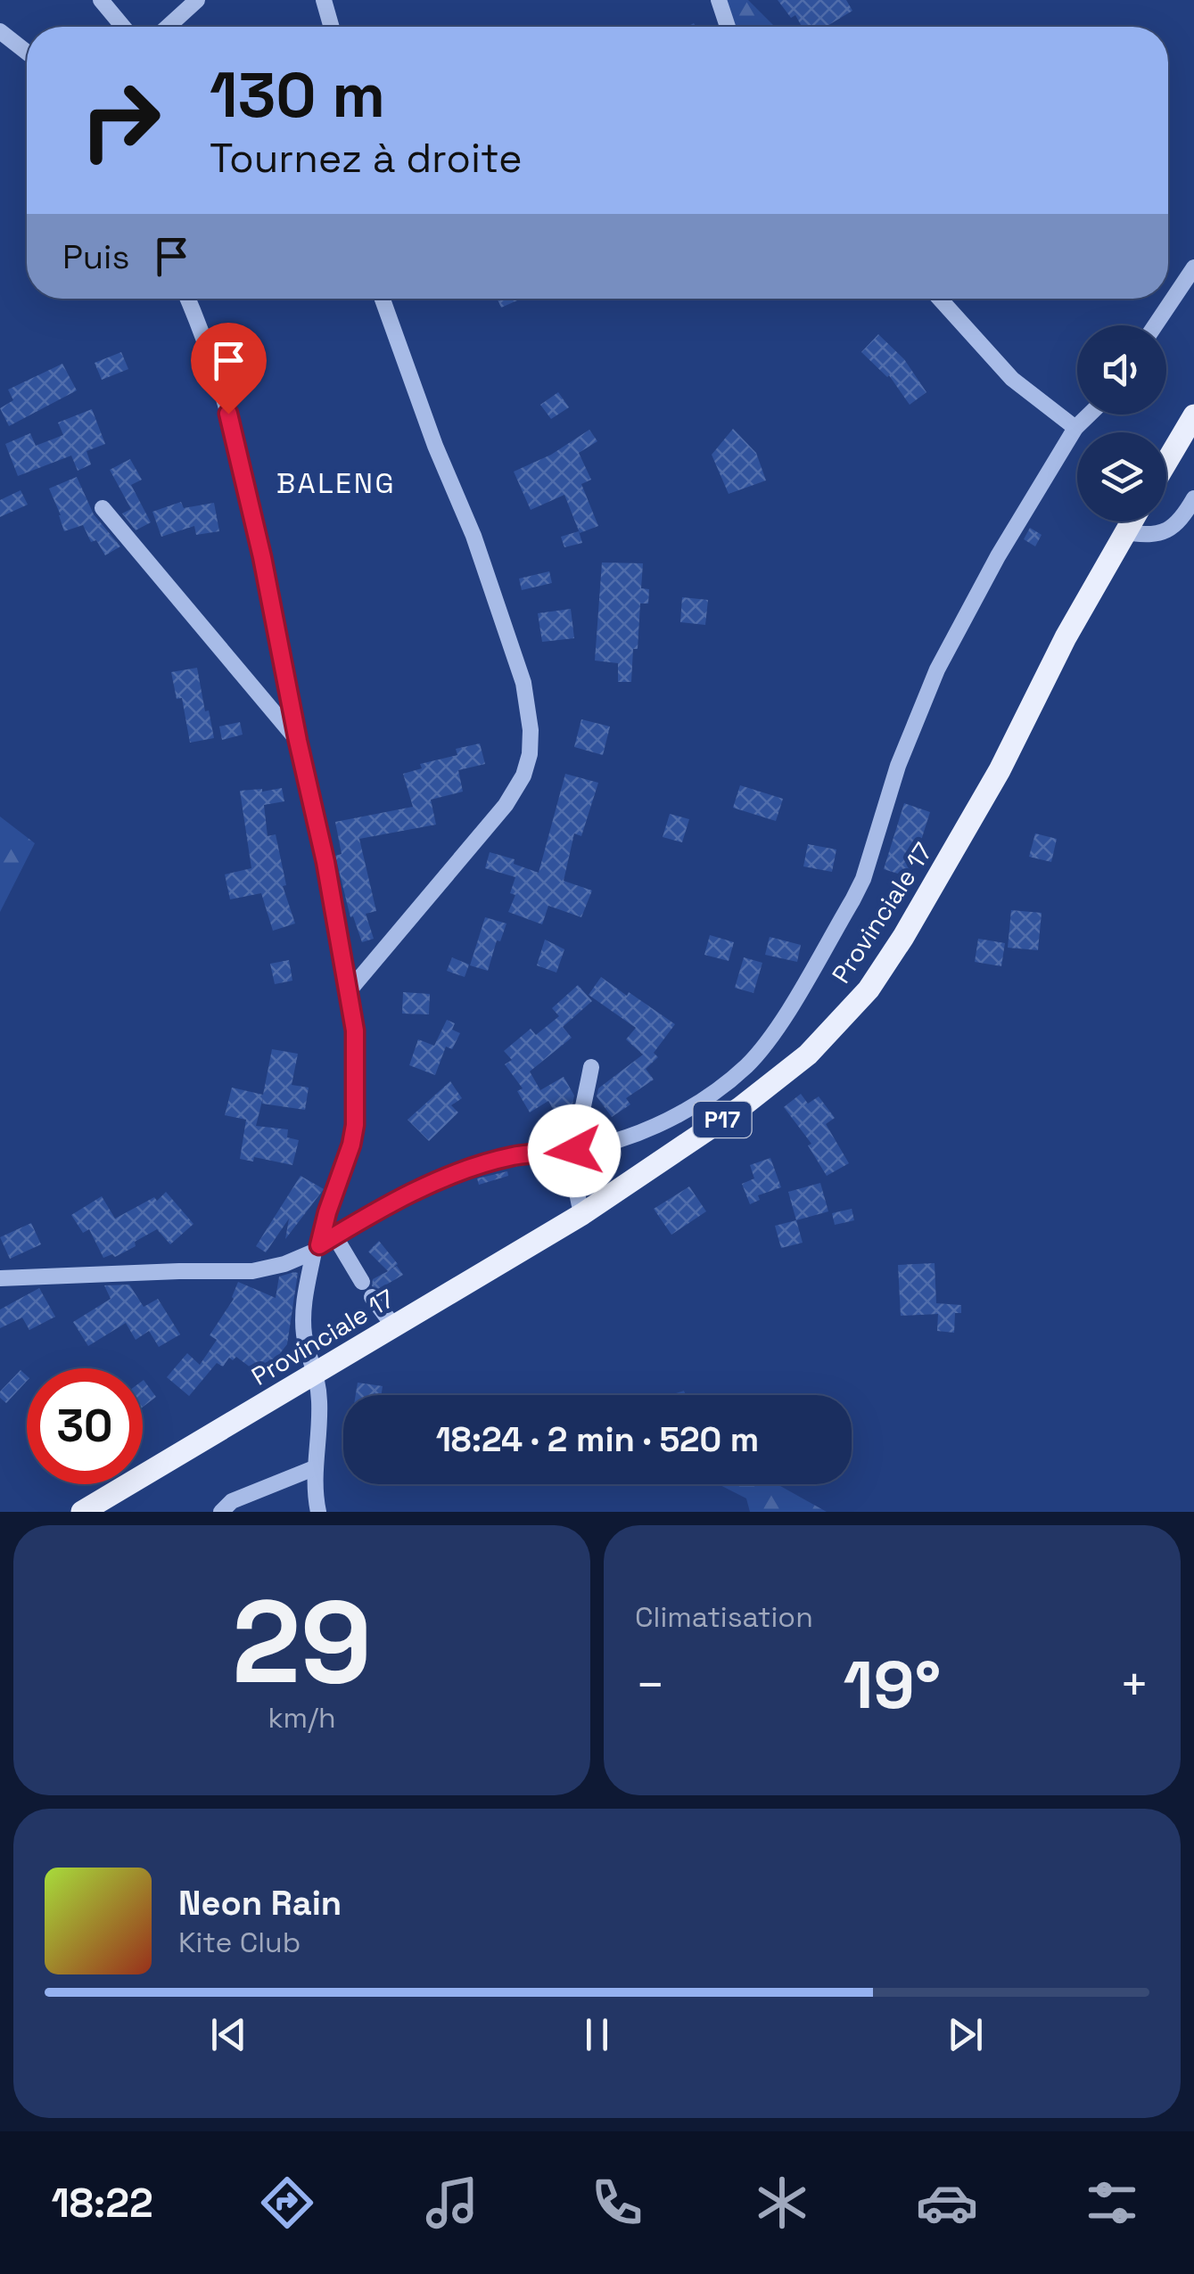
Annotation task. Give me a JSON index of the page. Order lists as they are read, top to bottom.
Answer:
{
  "streets": {
    "main road": ["Provinciale 17", "P17"]
  },
  "districts": ["BALENG"],
  "page": {
    "turn": ["130 m", "Tournez à droite"],
    "then": "Puis",
    "limit": "30",
    "trip": "18:24 · 2 min · 520 m",
    "tile": [
      ["29", "km/h"],
      "Climatisation"
    ],
    "heat": ["−", "19°", "+"],
    "song": ["Neon Rain", "Kite Club"],
    "tabs": "18:22"
  }
}
